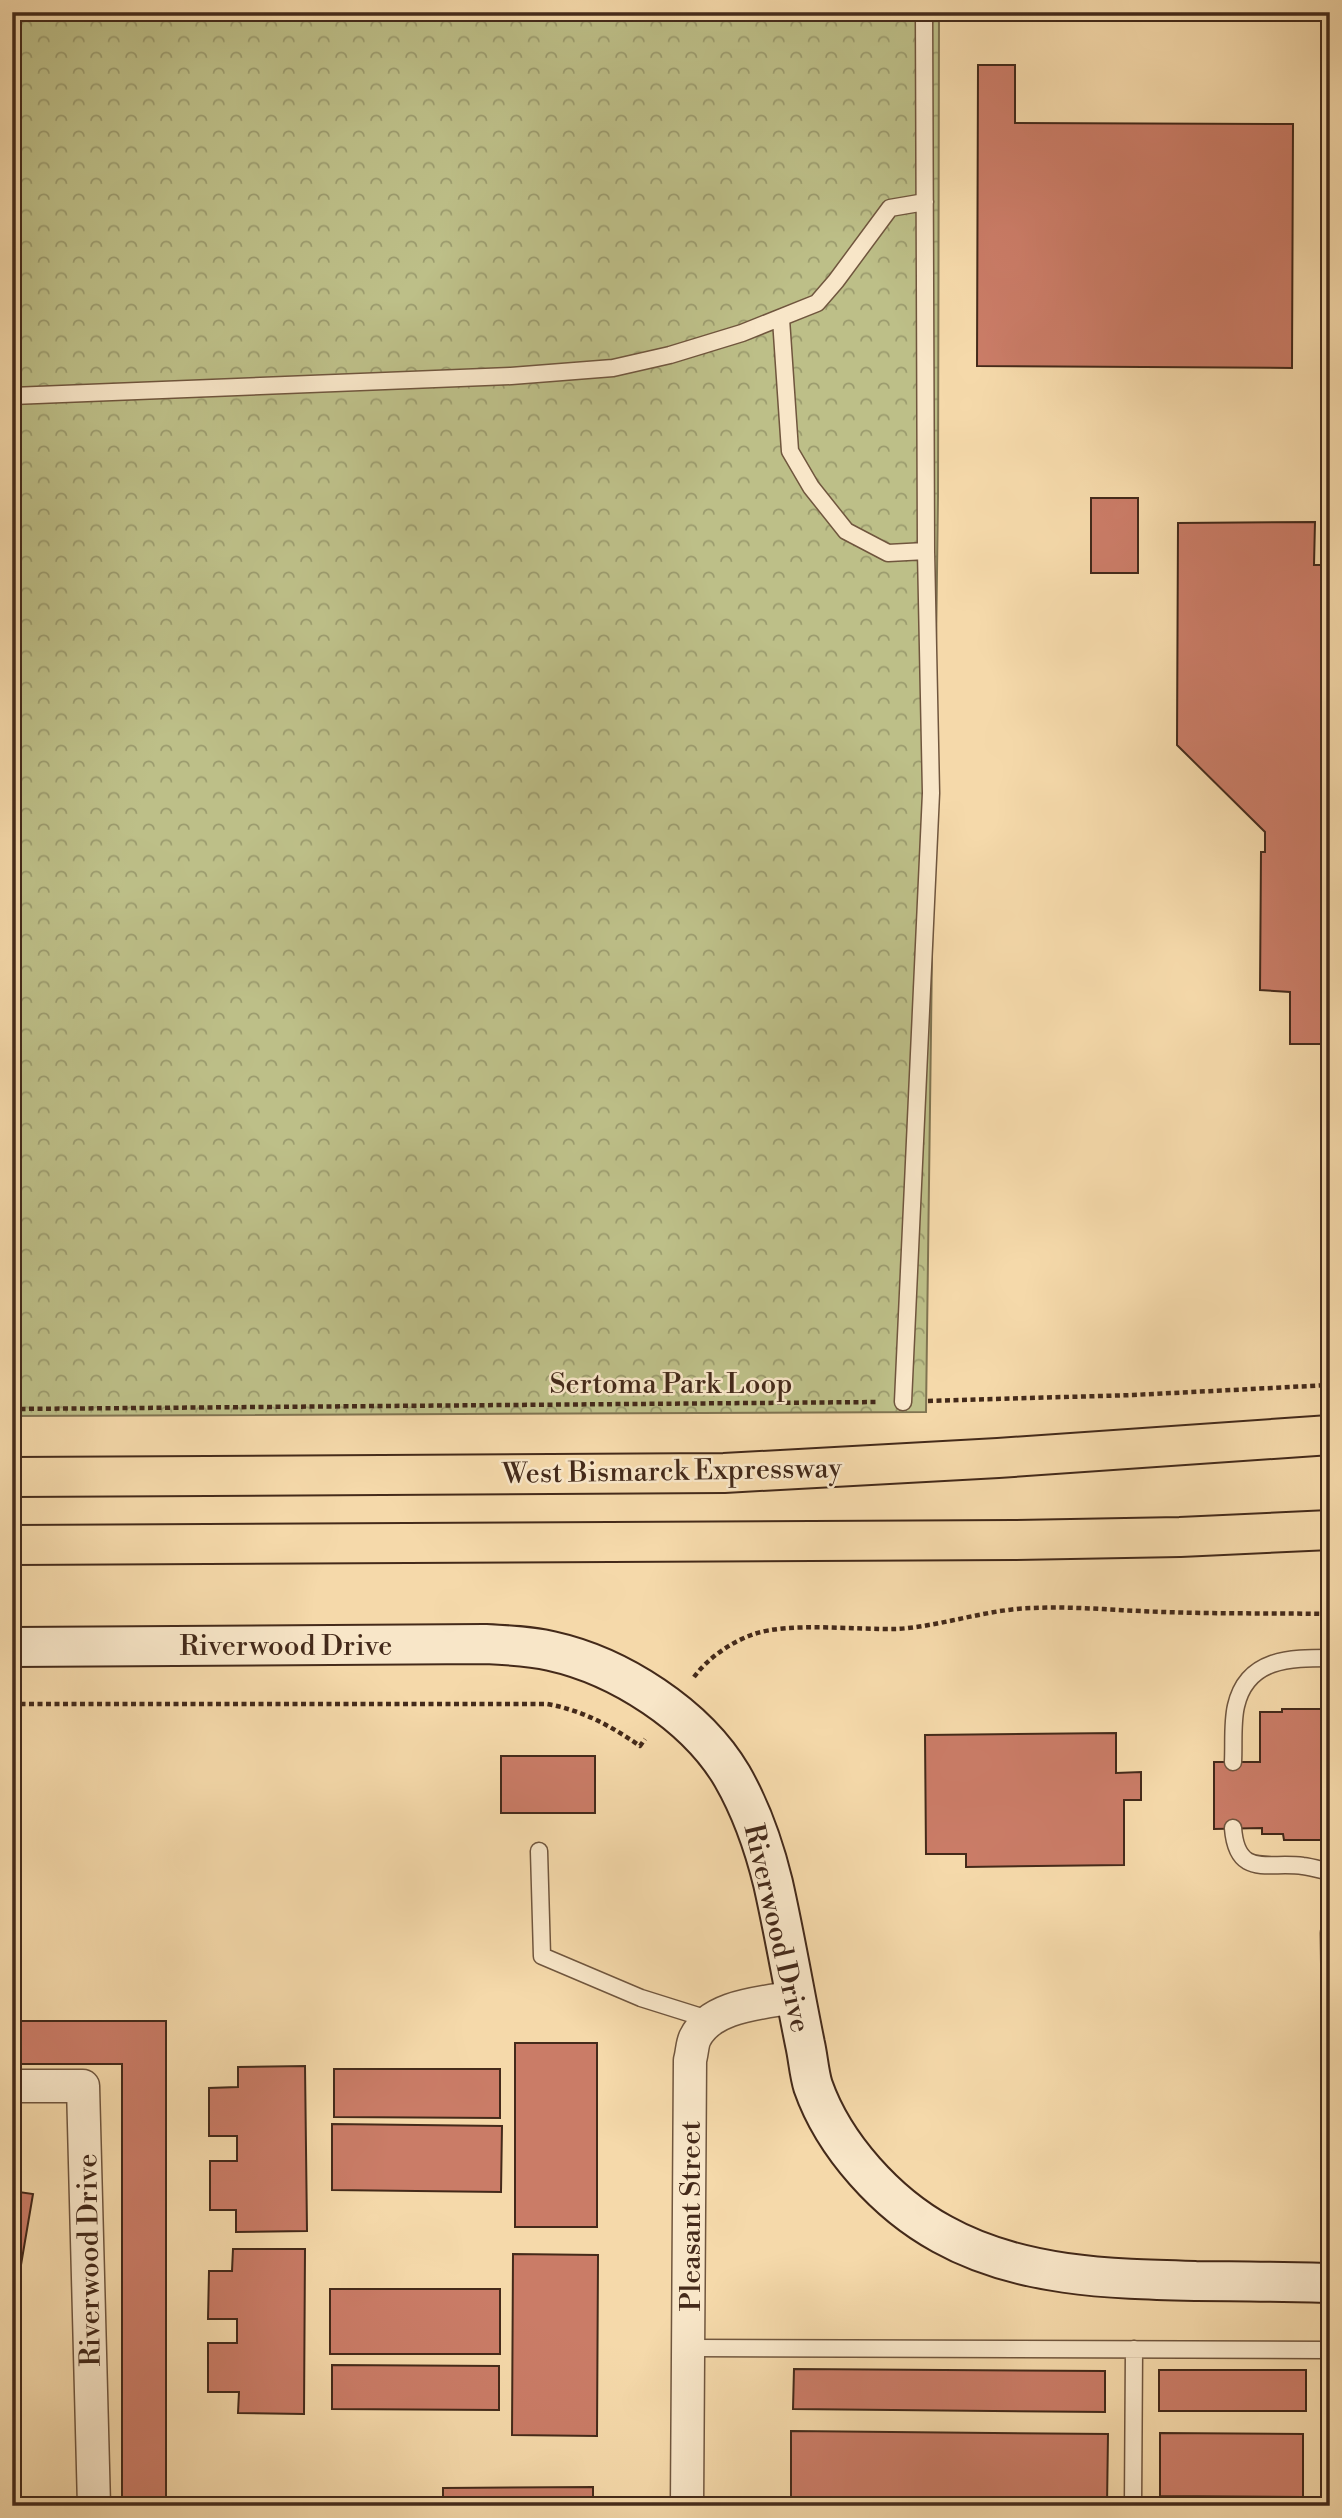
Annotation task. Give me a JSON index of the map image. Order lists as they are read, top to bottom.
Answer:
{
  "streets": {
    "highway": ["West Bismarck Expressway"],
    "street": ["Riverwood Drive", "Pleasant Street"],
    "path": ["Sertoma Park Loop"]
  }
}
